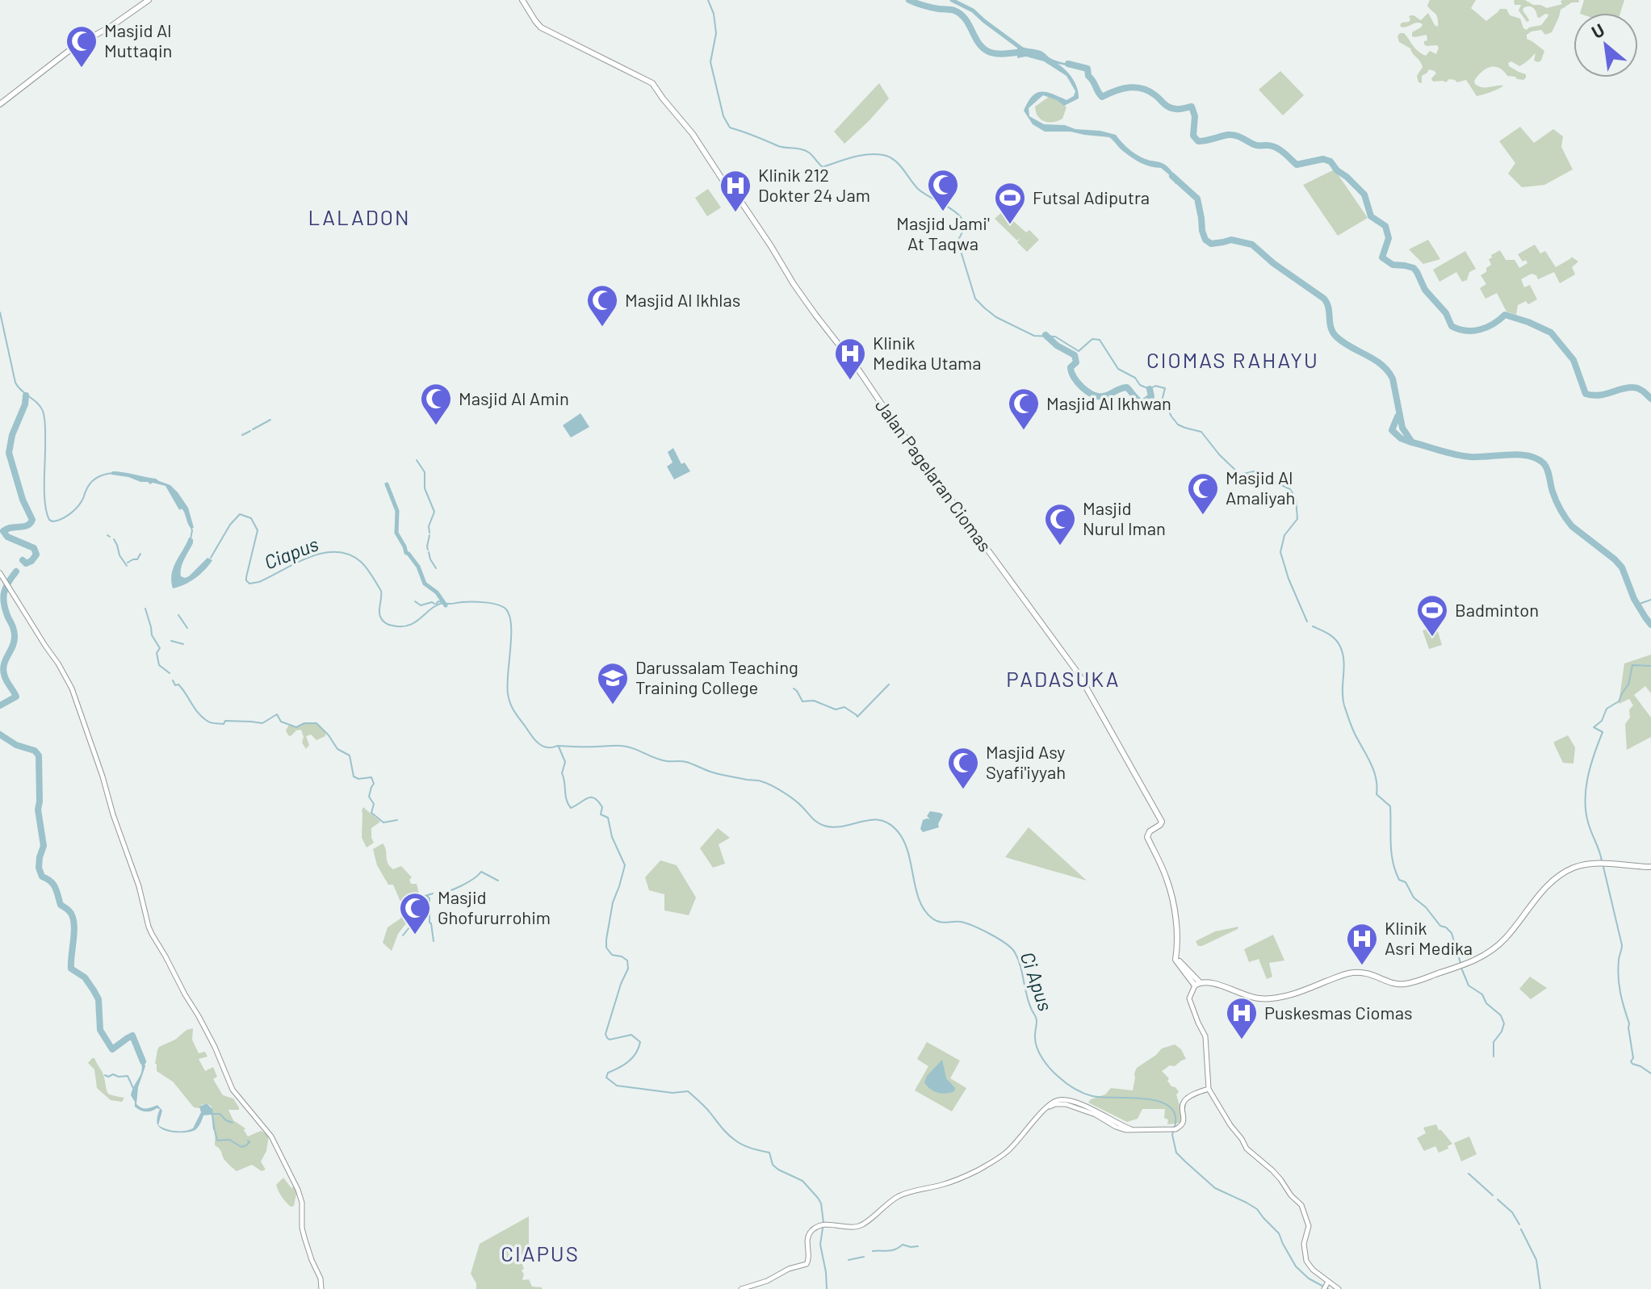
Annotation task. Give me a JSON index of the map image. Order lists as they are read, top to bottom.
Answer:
{
  "streets": {
    "main road": ["Jalan Pagelaran Ciomas"]
  },
  "districts": [
    "LALADON",
    "CIOMAS RAHAYU",
    "PADASUKA",
    "CIAPUS"
  ],
  "water": ["Ciapus", "Ci Apus"],
  "places": {
    "mosque": [
      "Masjid Al Muttaqin",
      "Masjid Jami' At Taqwa",
      "Masjid Al Ikhlas",
      "Masjid Al Amin",
      "Masjid Al Ikhwan",
      "Masjid Al Amaliyah",
      "Masjid Nurul Iman",
      "Masjid Asy Syafi'iyyah",
      "Masjid Ghofururrohim"
    ],
    "hospital": [
      "Klinik 212 Dokter 24 Jam",
      "Klinik Medika Utama",
      "Klinik Asri Medika",
      "Puskesmas Ciomas"
    ],
    "sports": ["Futsal Adiputra", "Badminton"],
    "school or university": ["Darussalam Teaching Training College"]
  },
  "north": "top left"
}
